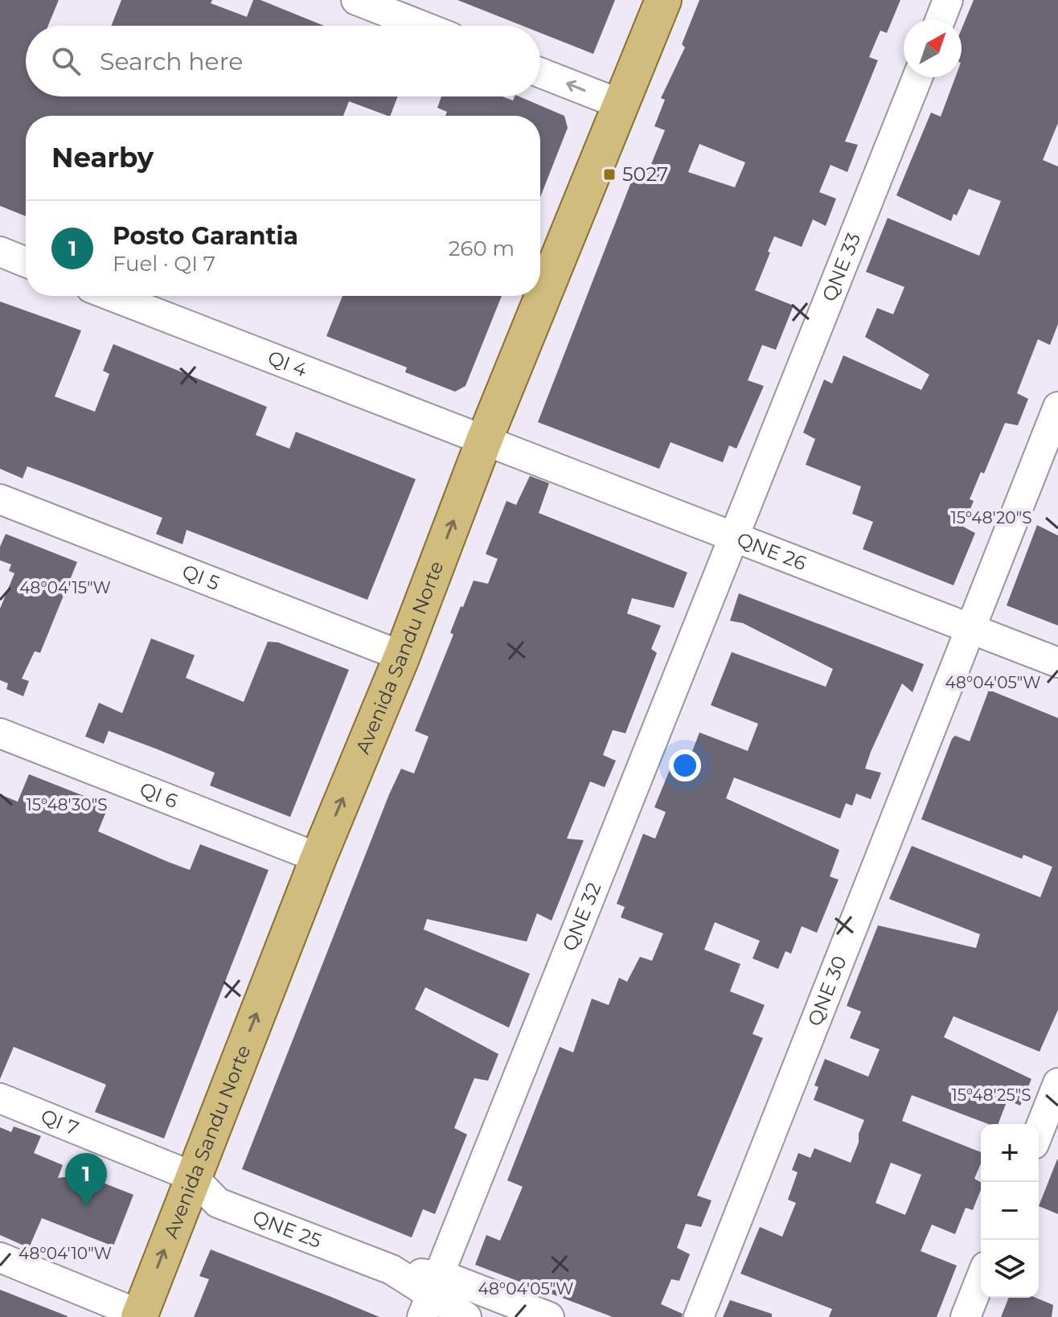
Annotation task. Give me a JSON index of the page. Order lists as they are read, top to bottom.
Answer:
{
  "streets": {
    "main road": ["Avenida Sandu Norte"],
    "street": [
      "QNE 33",
      "QI 4",
      "QNE 26",
      "QI 5",
      "QI 6",
      "QNE 32",
      "QNE 30",
      "QI 7",
      "QNE 25"
    ]
  },
  "crossings": [
    ["QNE 33", "QNE 26"],
    ["QNE 33", "QNE 32"],
    ["QI 4", "QNE 26"],
    ["QI 4", "Avenida Sandu Norte"],
    ["QNE 26", "Avenida Sandu Norte"],
    ["QNE 26", "QNE 32"],
    ["QNE 26", "QNE 30"],
    ["QI 5", "Avenida Sandu Norte"],
    ["Avenida Sandu Norte", "QI 6"],
    ["Avenida Sandu Norte", "QI 7"],
    ["Avenida Sandu Norte", "QNE 25"],
    ["QNE 32", "QNE 25"],
    ["QI 7", "QNE 25"]
  ],
  "one_way": ["Avenida Sandu Norte"],
  "places": {
    "transit": ["5027"]
  },
  "north": "top right",
  "page": {
    "search": "Search here",
    "heading": "Nearby",
    "list": [
      {
        "mark": "1",
        "name": "Posto Garantia",
        "note": "Fuel · QI 7",
        "value": "260 m"
      }
    ],
    "map_buttons": ["+", "−"],
    "pins": "1"
  },
  "coordinates": [
    "15°48'20\"S",
    "48°04'15\"W",
    "48°04'05\"W",
    "15°48'30\"S",
    "15°48'25\"S",
    "48°04'10\"W"
  ]
}
